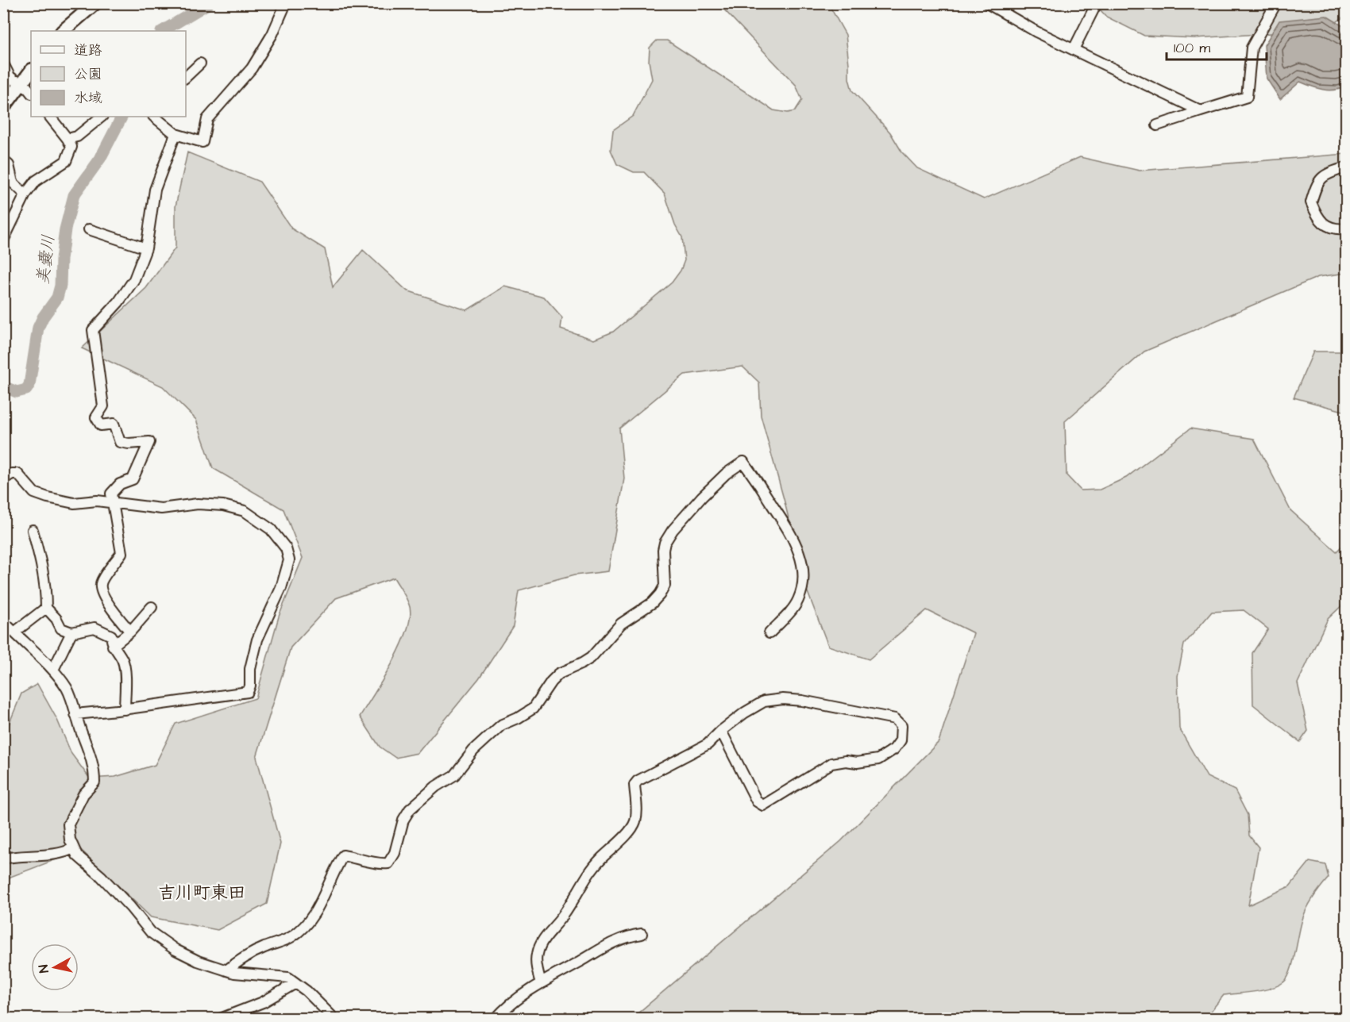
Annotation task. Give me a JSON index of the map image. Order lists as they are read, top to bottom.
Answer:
{
  "districts": ["吉川町東田"],
  "water": ["美嚢川"],
  "legend": ["道路", "公園", "水域"],
  "scale_bar": "100 m",
  "north": "left"
}
